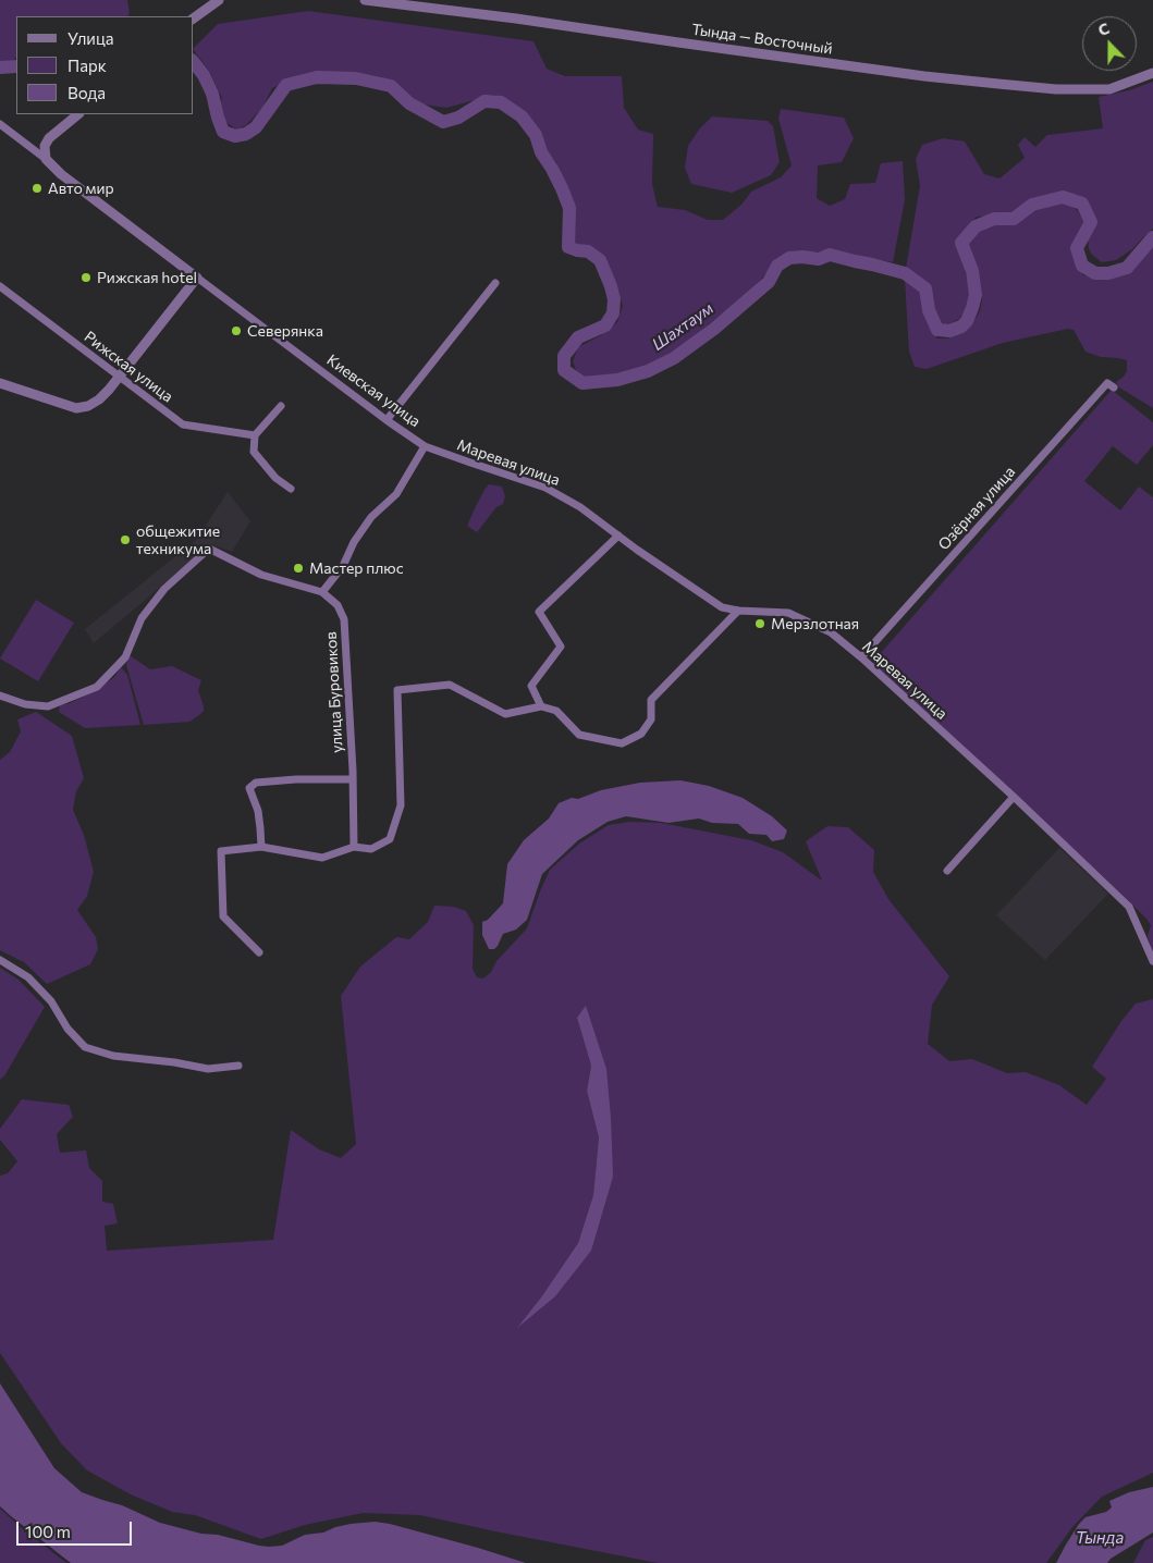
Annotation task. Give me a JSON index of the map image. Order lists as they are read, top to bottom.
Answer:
{
  "streets": {
    "street": [
      "Тында — Восточный",
      "Рижская улица",
      "Киевская улица",
      "Маревая улица",
      "Озёрная улица",
      "улица Буровиков"
    ]
  },
  "crossings": [
    ["Киевская улица", "Маревая улица"],
    ["Маревая улица", "Озёрная улица"]
  ],
  "water": ["Шахтаум", "Тында"],
  "places": [
    "Авто мир",
    "Рижская hotel",
    "Северянка",
    "общежитие техникума",
    "Мастер плюс",
    "Мерзлотная"
  ],
  "legend": ["Улица", "Парк", "Вода"],
  "scale_bar": "100 m",
  "north": "top"
}
